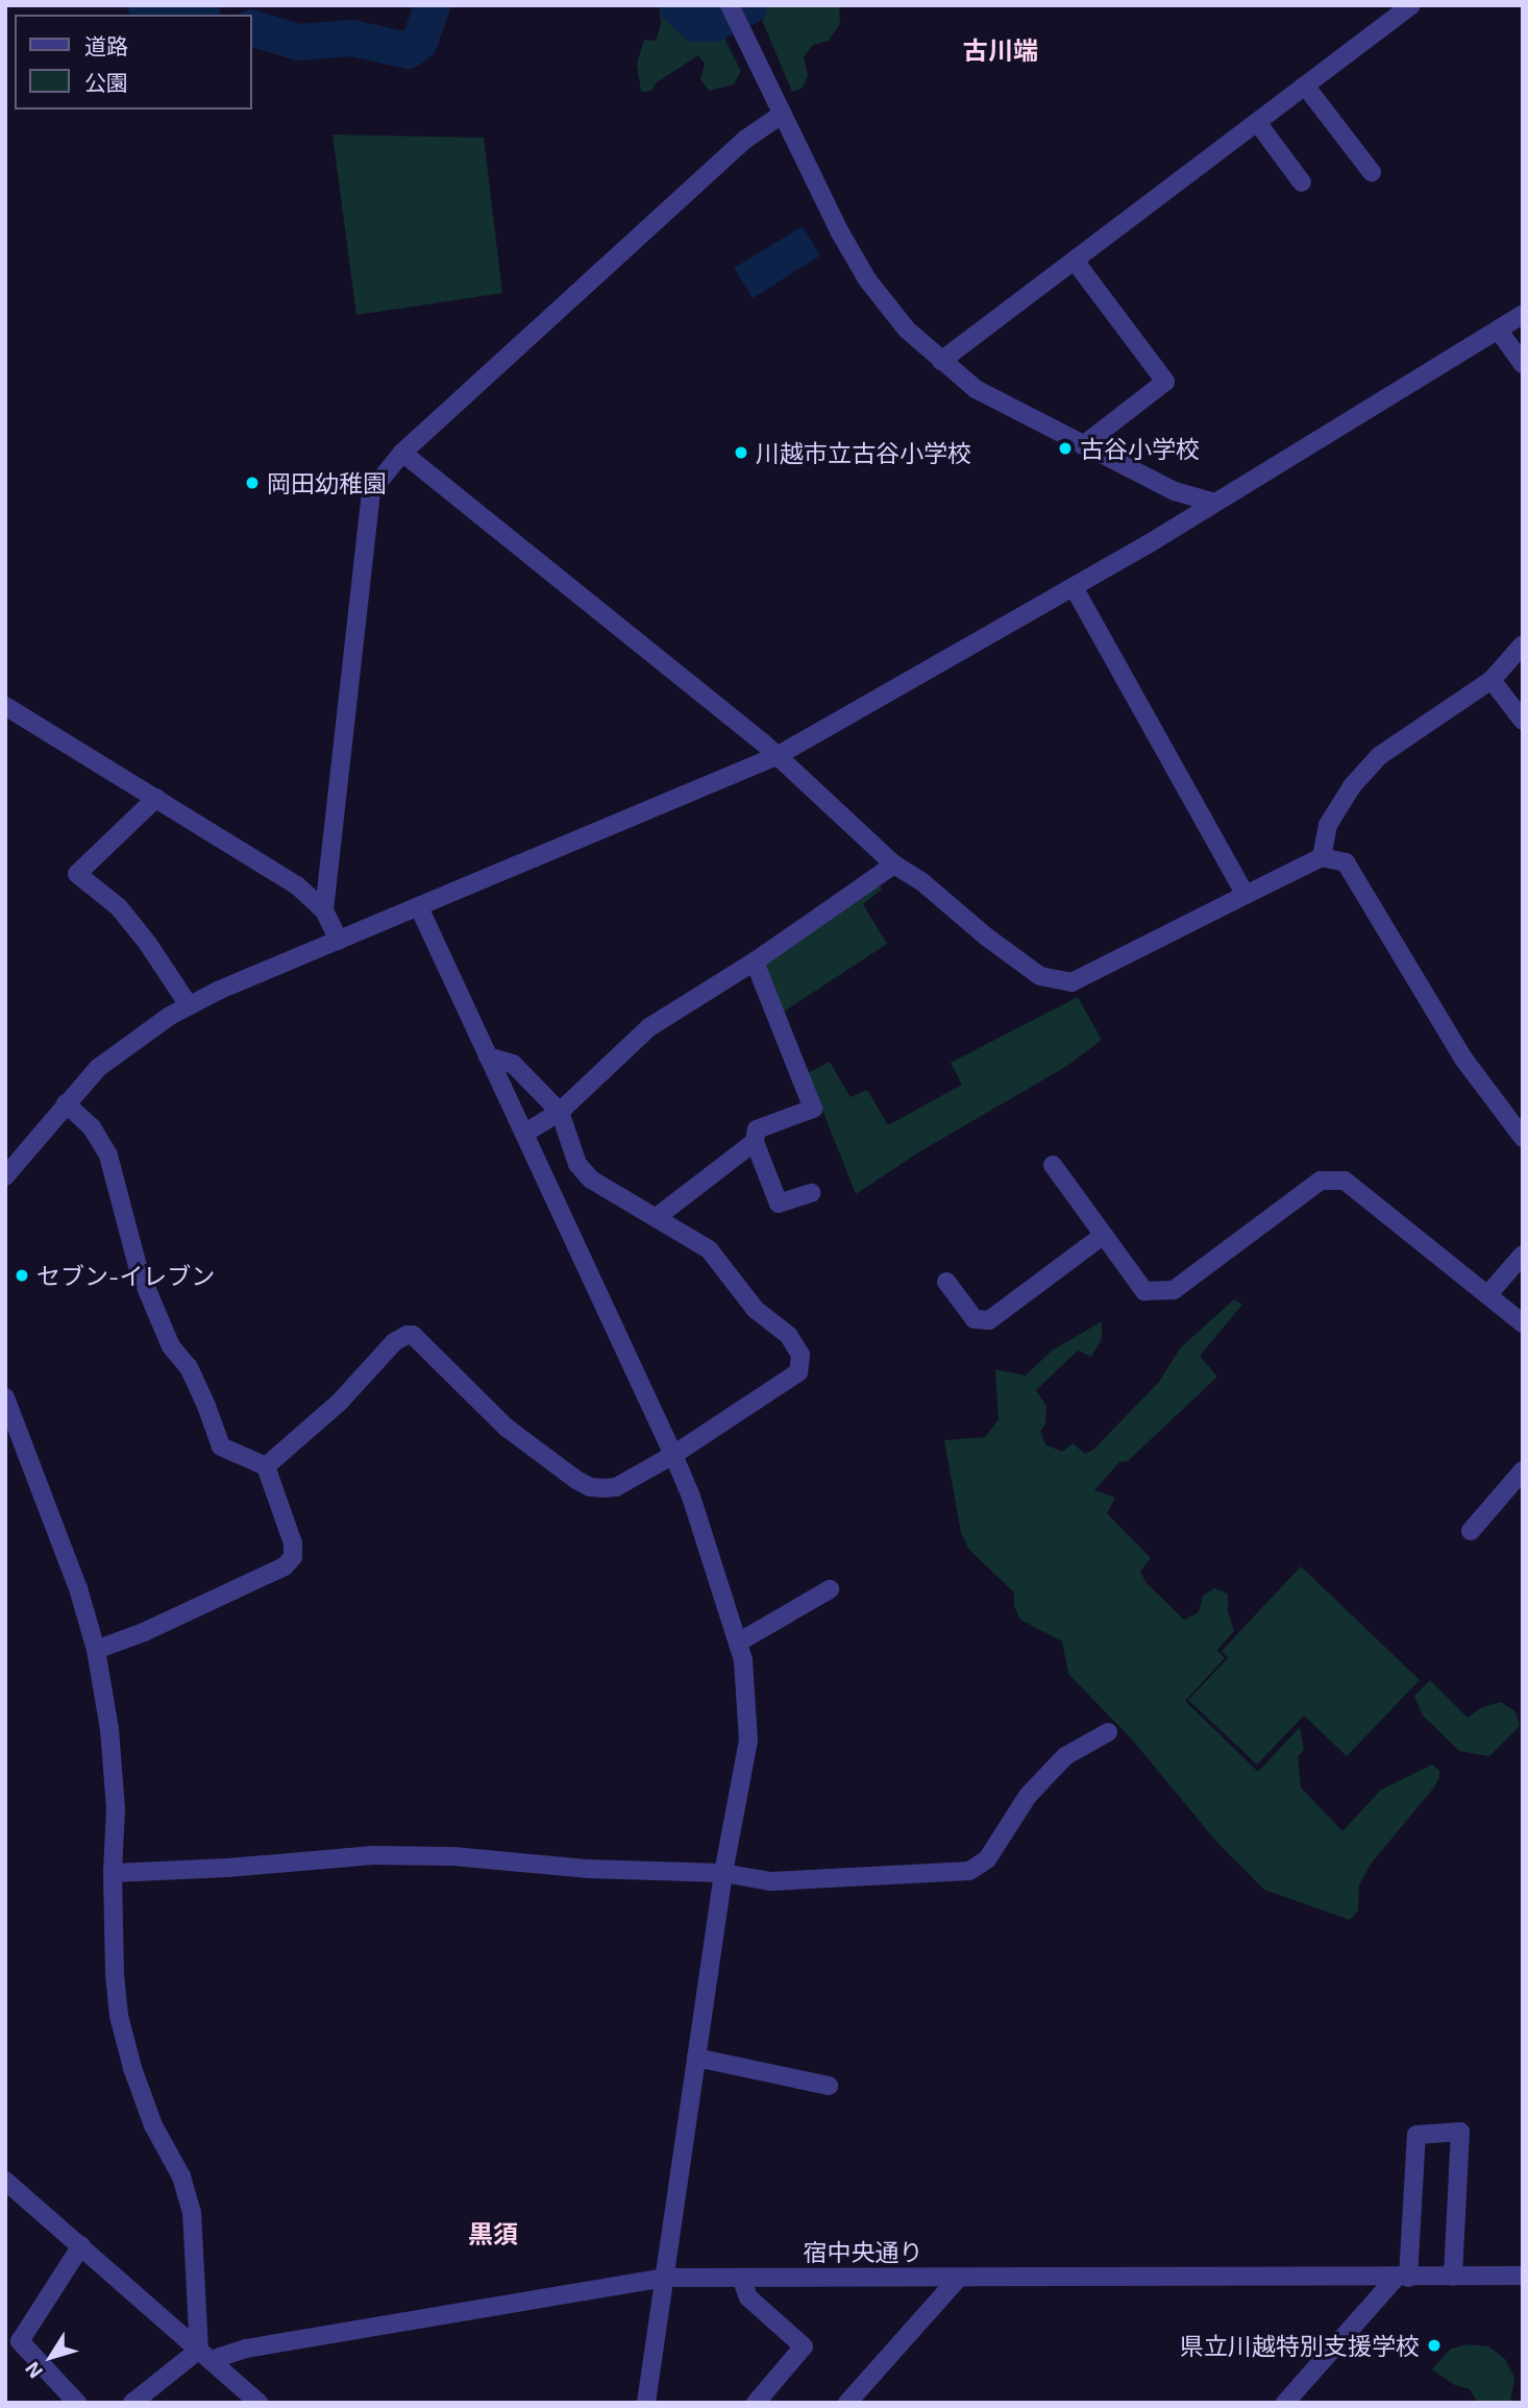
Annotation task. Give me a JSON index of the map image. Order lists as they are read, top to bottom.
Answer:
{
  "streets": {
    "street": ["宿中央通り"]
  },
  "districts": ["古川端", "黒須"],
  "places": [
    "古谷小学校",
    "川越市立古谷小学校",
    "岡田幼稚園",
    "セブン-イレブン",
    "県立川越特別支援学校"
  ],
  "legend": ["道路", "公園"],
  "north": "bottom left"
}
